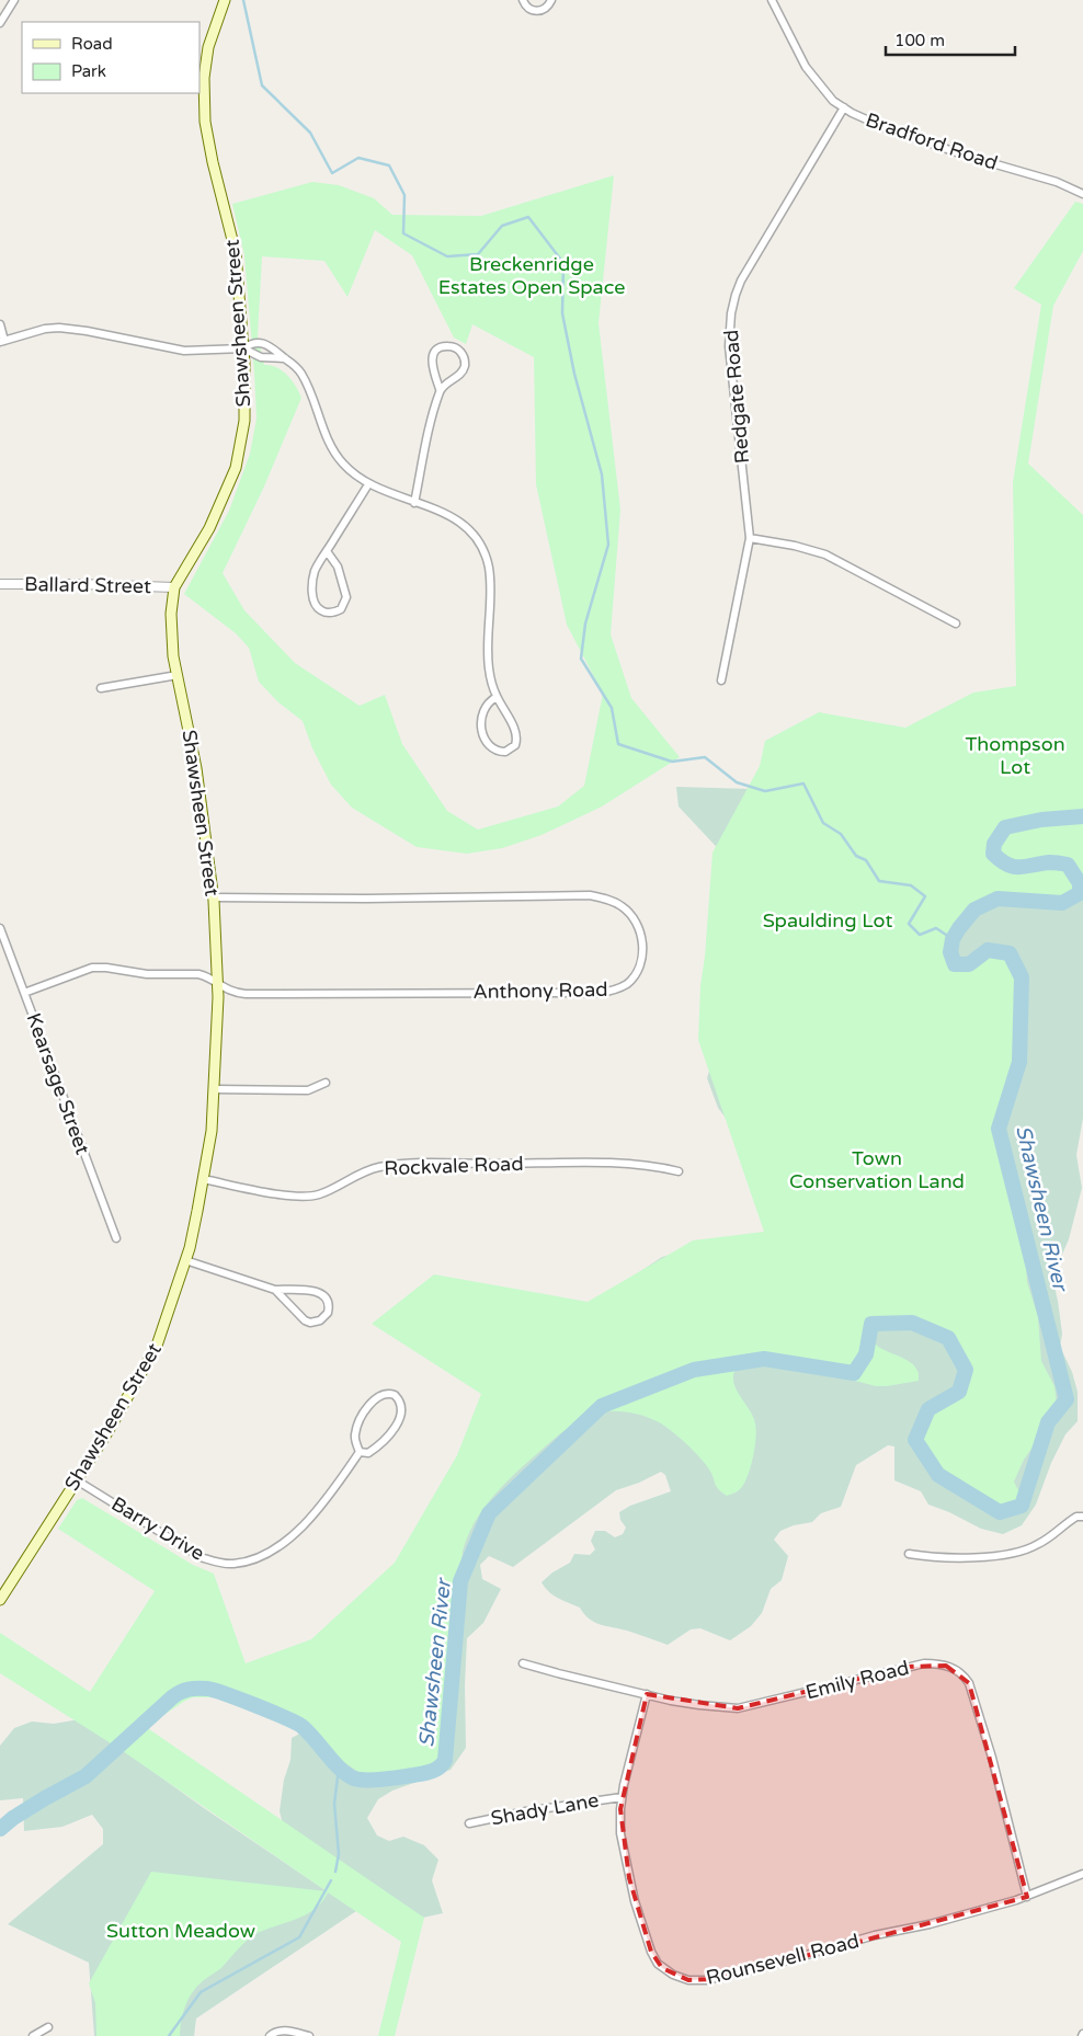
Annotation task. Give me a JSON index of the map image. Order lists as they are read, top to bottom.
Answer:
{
  "streets": {
    "main road": ["Shawsheen Street"],
    "street": [
      "Bradford Road",
      "Redgate Road",
      "Ballard Street",
      "Anthony Road",
      "Kearsage Street",
      "Rockvale Road",
      "Barry Drive",
      "Emily Road",
      "Shady Lane",
      "Rounsevell Road"
    ]
  },
  "crossings": [
    ["Bradford Road", "Redgate Road"],
    ["Shawsheen Street", "Ballard Street"],
    ["Shawsheen Street", "Anthony Road"],
    ["Shawsheen Street", "Rockvale Road"],
    ["Shawsheen Street", "Barry Drive"],
    ["Anthony Road", "Kearsage Street"],
    ["Emily Road", "Rounsevell Road"],
    ["Shady Lane", "Rounsevell Road"]
  ],
  "water": ["Shawsheen River"],
  "parks": [
    "Breckenridge Estates Open Space",
    "Thompson Lot",
    "Spaulding Lot",
    "Town Conservation Land",
    "Sutton Meadow"
  ],
  "legend": ["Road", "Park"],
  "scale_bar": "100 m"
}
